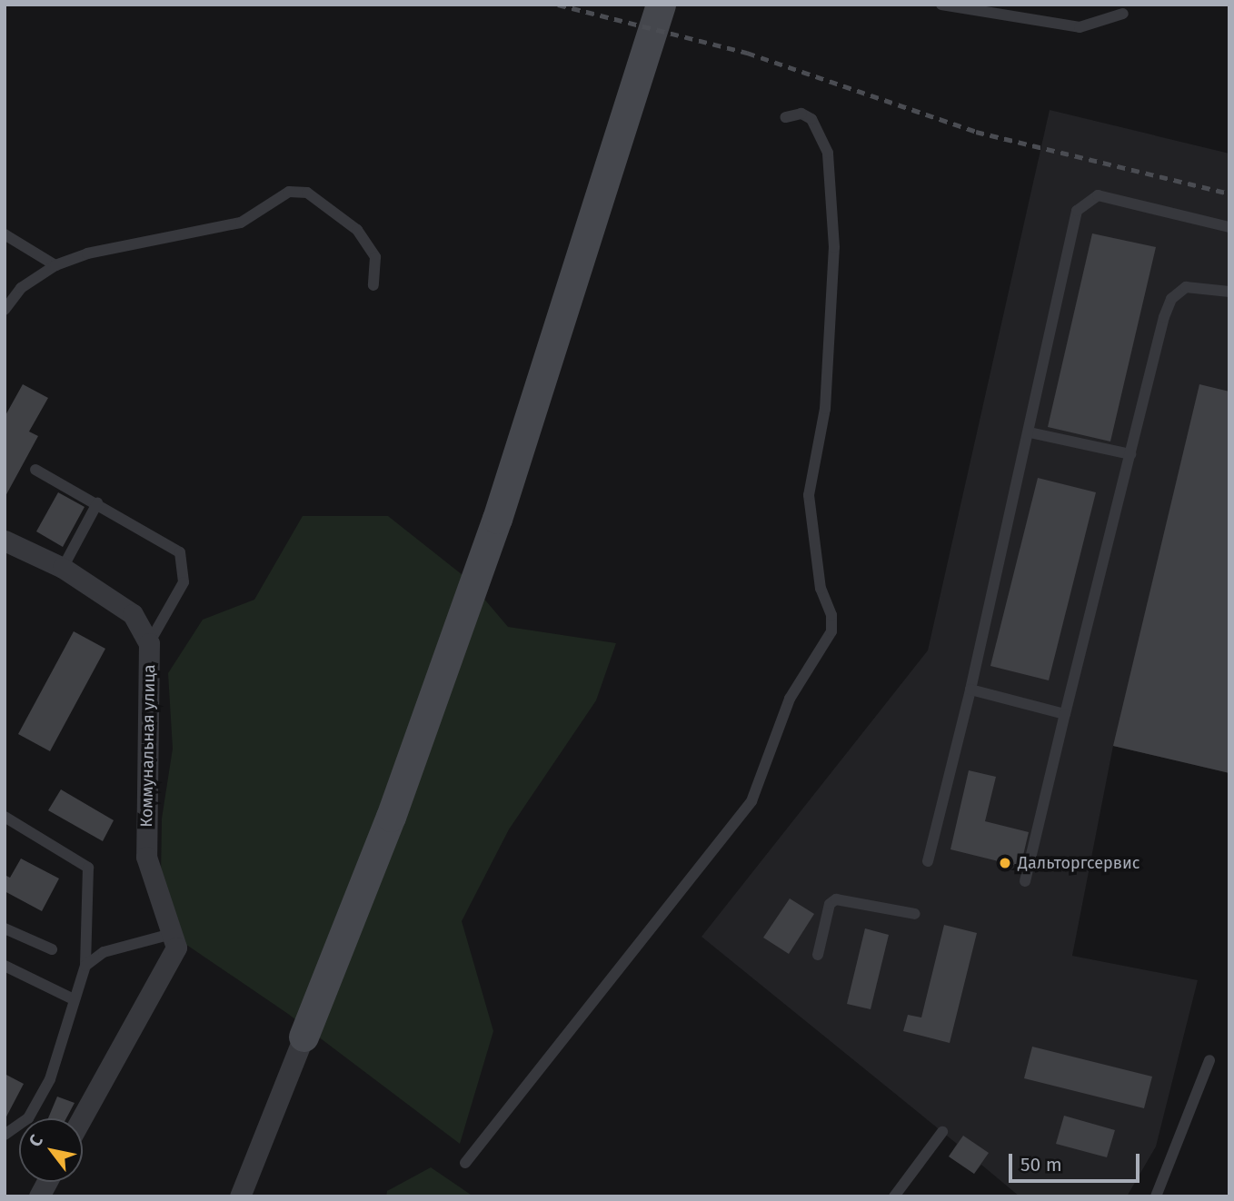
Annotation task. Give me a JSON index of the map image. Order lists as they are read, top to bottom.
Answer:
{
  "streets": {
    "street": ["Коммунальная улица"]
  },
  "places": ["Дальторгсервис"],
  "scale_bar": "50 m",
  "north": "top left"
}
